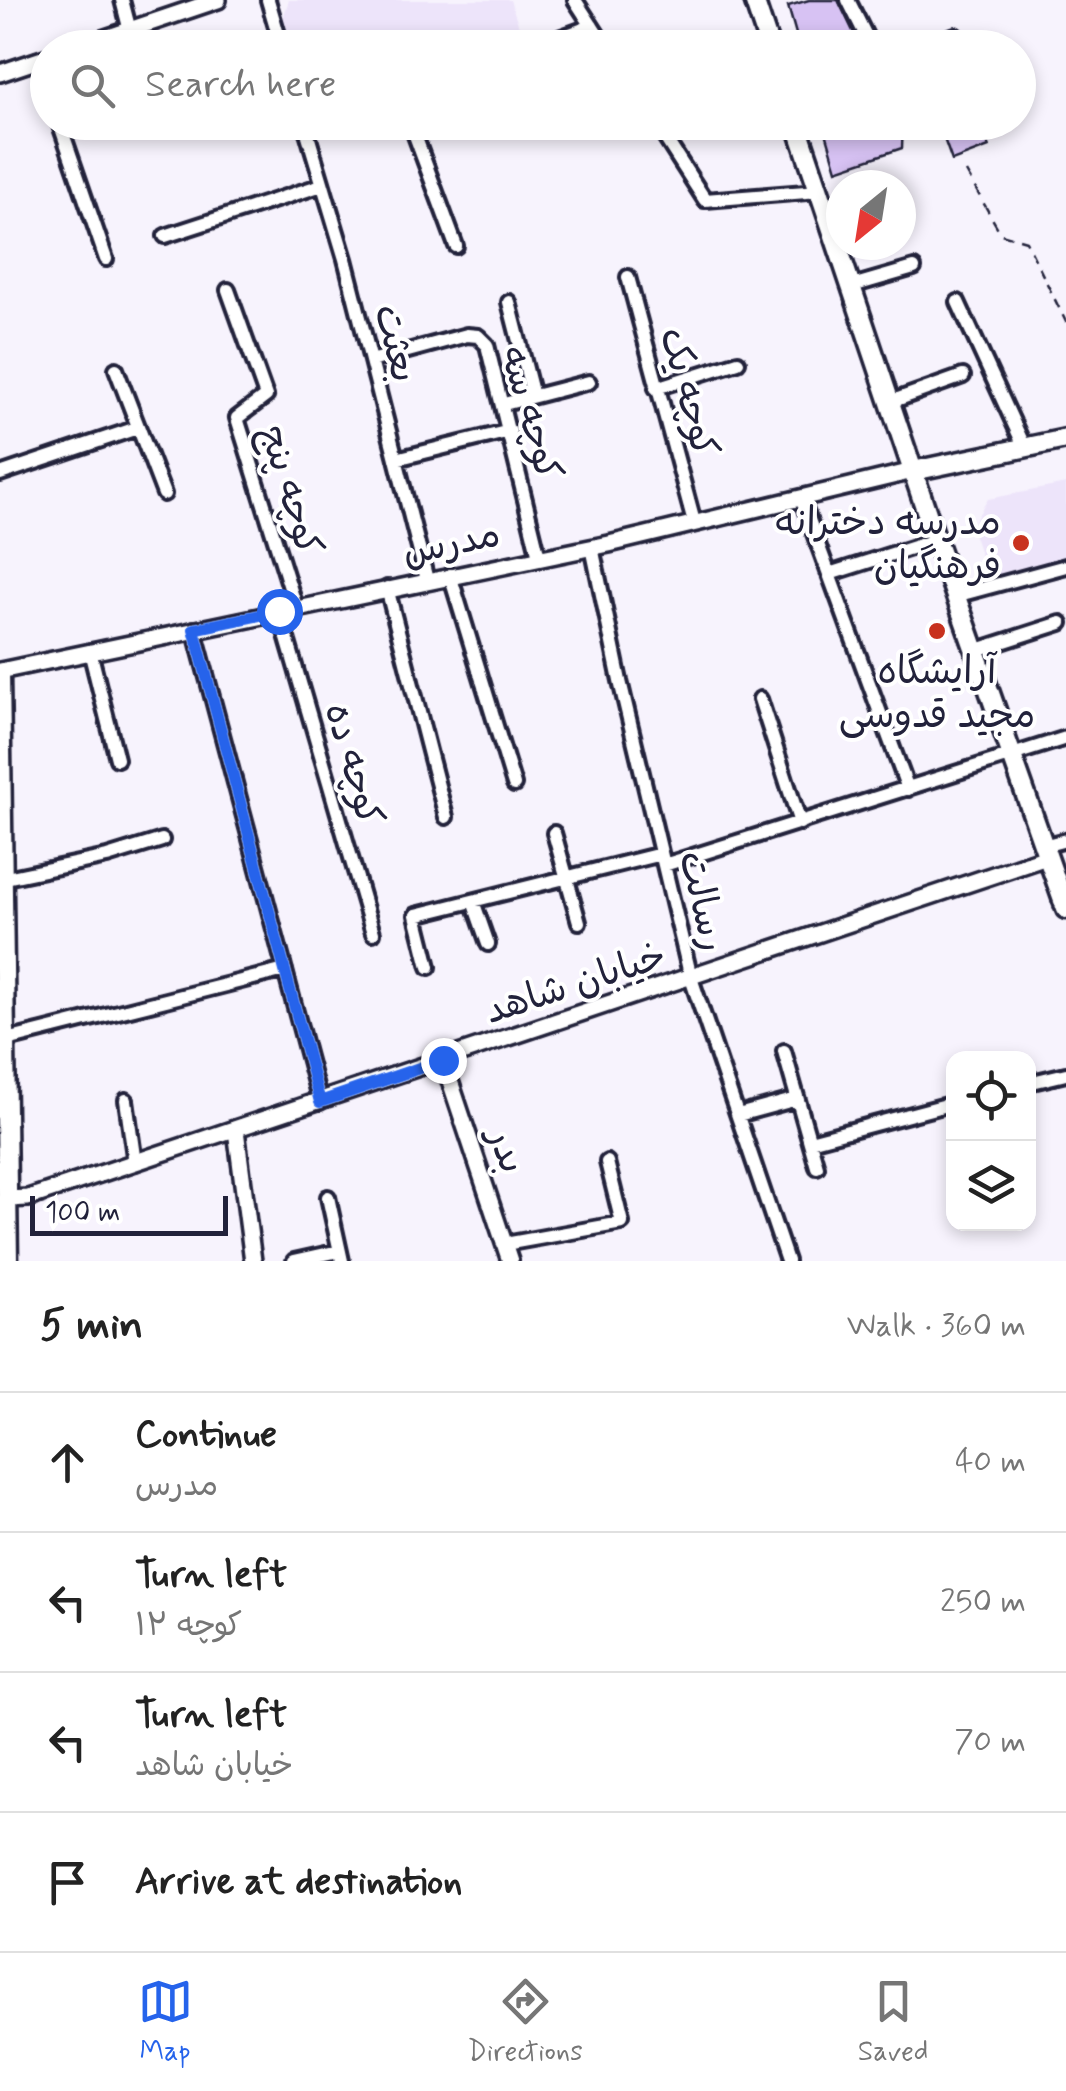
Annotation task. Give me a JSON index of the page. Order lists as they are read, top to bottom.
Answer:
{
  "streets": {
    "street": [
      "بعثت",
      "کوچه یک",
      "کوچه سه",
      "کوچه پنج",
      "مدرس",
      "کوچه ده",
      "رسالت",
      "خیابان شاهد",
      "بدر"
    ]
  },
  "crossings": [
    ["بعثت", "کوچه سه"],
    ["بعثت", "مدرس"],
    ["کوچه یک", "مدرس"],
    ["کوچه سه", "مدرس"],
    ["کوچه پنج", "مدرس"],
    ["کوچه پنج", "کوچه ده"],
    ["مدرس", "کوچه ده"],
    ["مدرس", "رسالت"],
    ["رسالت", "خیابان شاهد"],
    ["خیابان شاهد", "بدر"]
  ],
  "places": ["مدرسه دخترانه فرهنگیان", "آرایشگاه مجید قدوسی"],
  "scale_bar": "100 m",
  "north": "bottom left",
  "page": {
    "search": "Search here",
    "scale": "100 m",
    "heading": ["5 min", "Walk · 360 m"],
    "list": [
      ["Continue", "مدرس", "40 m"],
      ["Turn left", "کوچه ۱۲", "250 m"],
      ["Turn left", "خیابان شاهد", "70 m"],
      "Arrive at destination"
    ],
    "nav": ["Map", "Directions", "Saved"]
  }
}
